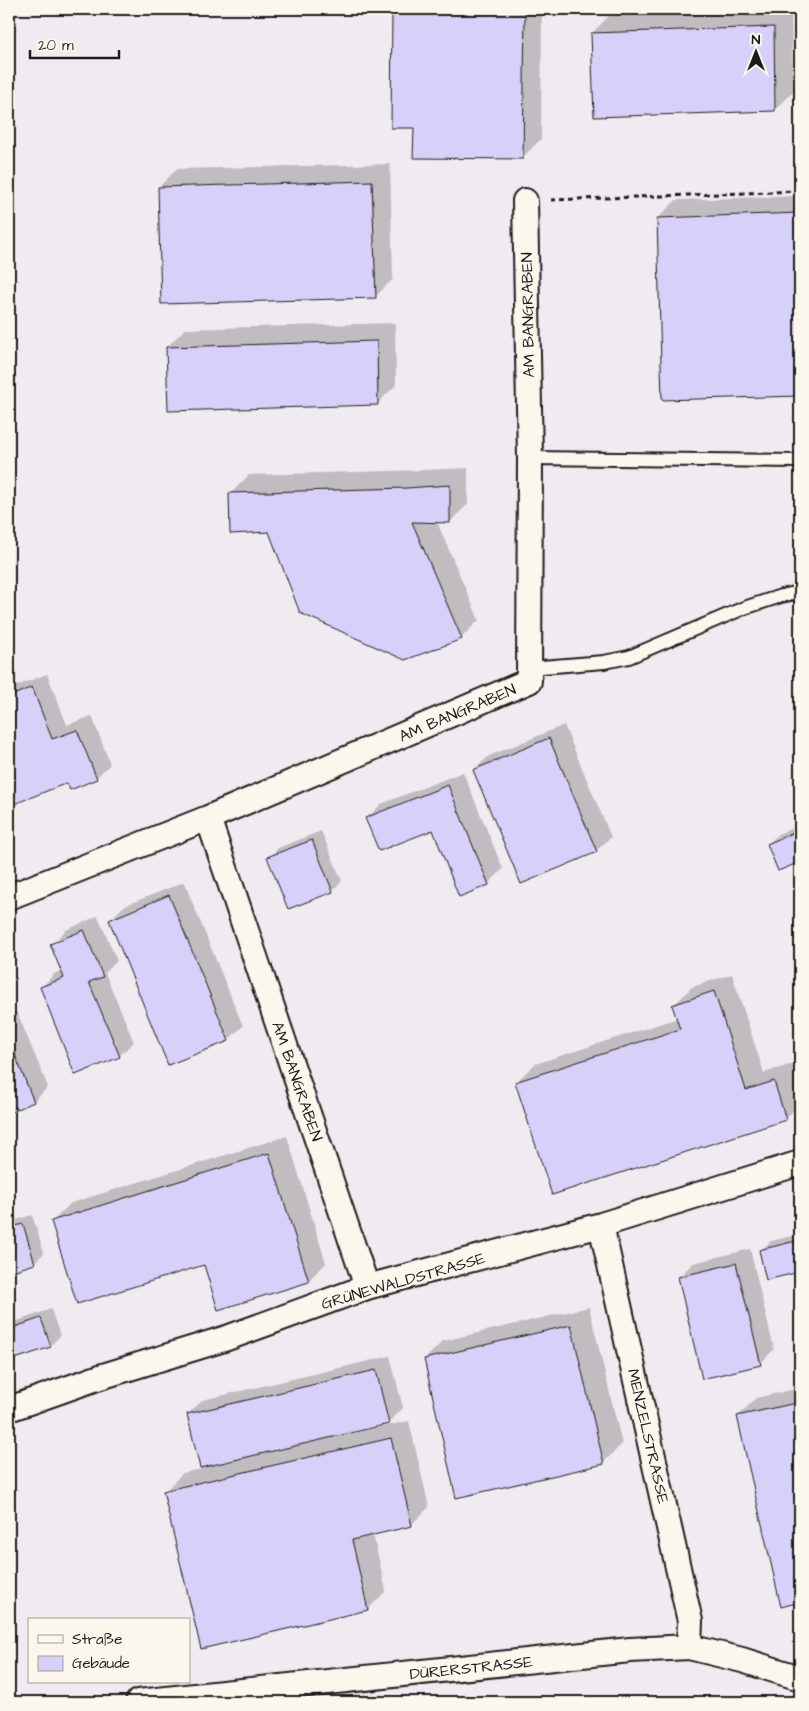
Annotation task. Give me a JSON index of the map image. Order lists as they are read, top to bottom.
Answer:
{
  "streets": {
    "street": [
      "AM BANGRABEN",
      "GRÜNEWALDSTRASSE",
      "MENZELSTRASSE",
      "DÜRERSTRASSE"
    ]
  },
  "crossings": [
    ["AM BANGRABEN", "GRÜNEWALDSTRASSE"],
    ["GRÜNEWALDSTRASSE", "MENZELSTRASSE"],
    ["MENZELSTRASSE", "DÜRERSTRASSE"]
  ],
  "legend": ["Straße", "Gebäude"],
  "scale_bar": "20 m",
  "north": "top"
}
